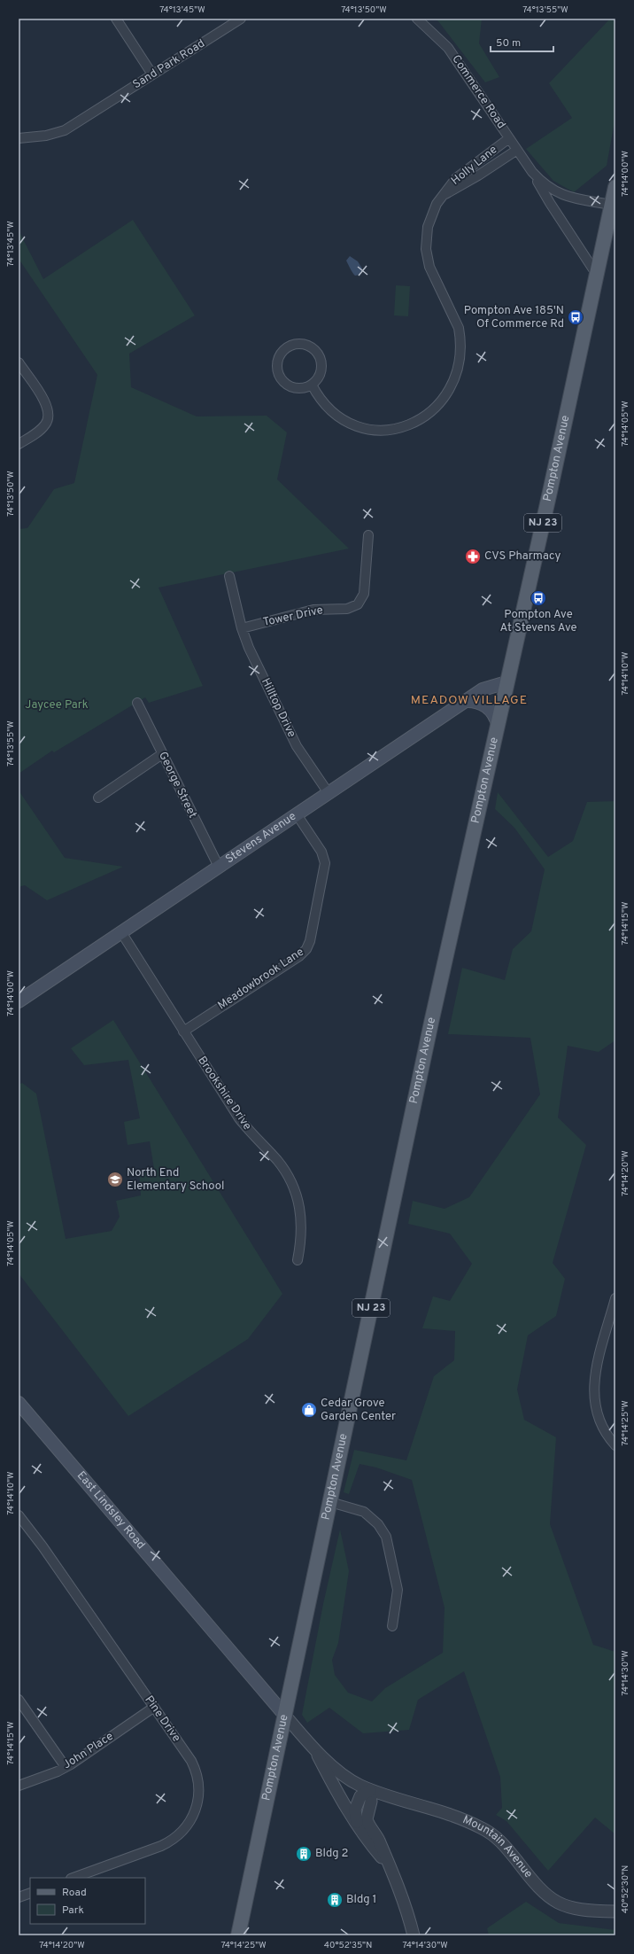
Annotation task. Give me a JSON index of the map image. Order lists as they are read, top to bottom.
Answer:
{
  "streets": {
    "main road": [
      "Pompton Avenue",
      "NJ 23",
      "Stevens Avenue",
      "East Lindsley Road"
    ],
    "street": [
      "Sand Park Road",
      "Commerce Road",
      "Holly Lane",
      "Tower Drive",
      "Hilltop Drive",
      "George Street",
      "Meadowbrook Lane",
      "Brookshire Drive",
      "Pine Drive",
      "John Place",
      "Mountain Avenue"
    ]
  },
  "crossings": [
    ["Commerce Road", "Holly Lane"],
    ["Commerce Road", "Pompton Avenue"],
    ["Pompton Avenue", "Stevens Avenue"],
    ["Pompton Avenue", "East Lindsley Road"],
    ["Tower Drive", "Hilltop Drive"],
    ["Hilltop Drive", "Stevens Avenue"],
    ["George Street", "Stevens Avenue"],
    ["Stevens Avenue", "Meadowbrook Lane"],
    ["Stevens Avenue", "Brookshire Drive"],
    ["Meadowbrook Lane", "Brookshire Drive"],
    ["Pine Drive", "John Place"]
  ],
  "districts": ["MEADOW VILLAGE"],
  "parks": ["Jaycee Park"],
  "places": {
    "bus stop": ["Pompton Ave 185'N Of Commerce Rd", "Pompton Ave At Stevens Ave"],
    "pharmacy": ["CVS Pharmacy"],
    "school or university": ["North End Elementary School"],
    "shop": ["Cedar Grove Garden Center"],
    "building": ["Bldg 2", "Bldg 1"]
  },
  "legend": ["Road", "Park"],
  "scale_bar": "50 m",
  "coordinates": [
    "74°13'45\"W",
    "74°13'50\"W",
    "74°13'55\"W",
    "74°14'00\"W",
    "74°14'05\"W",
    "74°14'10\"W",
    "74°14'15\"W",
    "74°14'20\"W",
    "74°14'25\"W",
    "74°14'30\"W",
    "40°52'30\"N",
    "40°52'35\"N"
  ]
}
